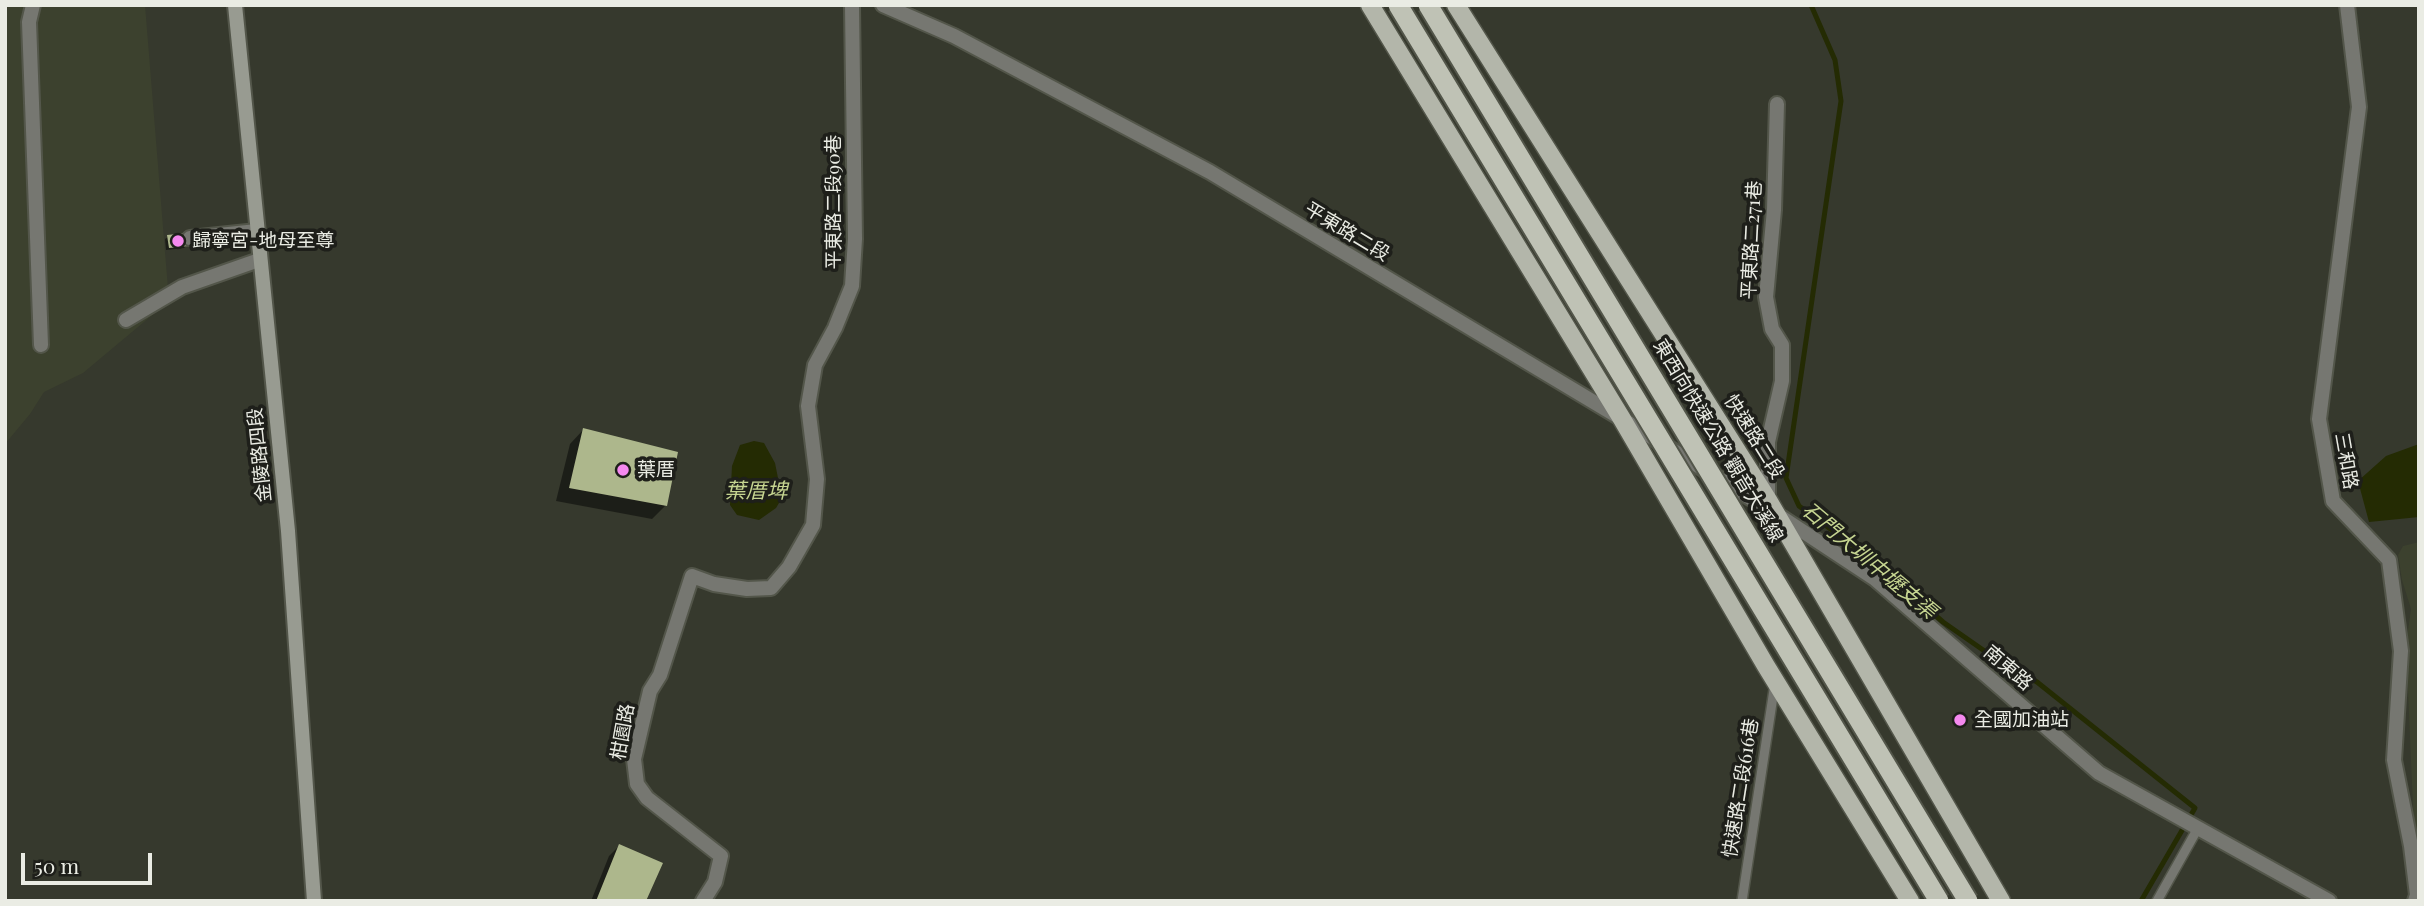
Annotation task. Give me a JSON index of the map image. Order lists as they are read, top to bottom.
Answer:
{
  "streets": {
    "highway": ["東西向快速公路 觀音大溪線"],
    "main road": ["快速路二段", "金陵路四段"],
    "street": [
      "平東路二段90巷",
      "平東路二段",
      "平東路二271巷",
      "三和路",
      "南東路",
      "柑園路"
    ],
    "lane": ["快速路二段616巷"]
  },
  "crossings": [
    ["平東路二段90巷", "柑園路"],
    ["平東路二段", "平東路二271巷"],
    ["平東路二段", "快速路二段"],
    ["平東路二段", "南東路"],
    ["平東路二271巷", "快速路二段"],
    ["平東路二271巷", "南東路"],
    ["快速路二段", "南東路"]
  ],
  "water": ["葉厝埤", "石門大圳中壢支渠"],
  "places": ["歸寧宮-地母至尊", "葉厝", "全國加油站"],
  "scale_bar": "50 m"
}
